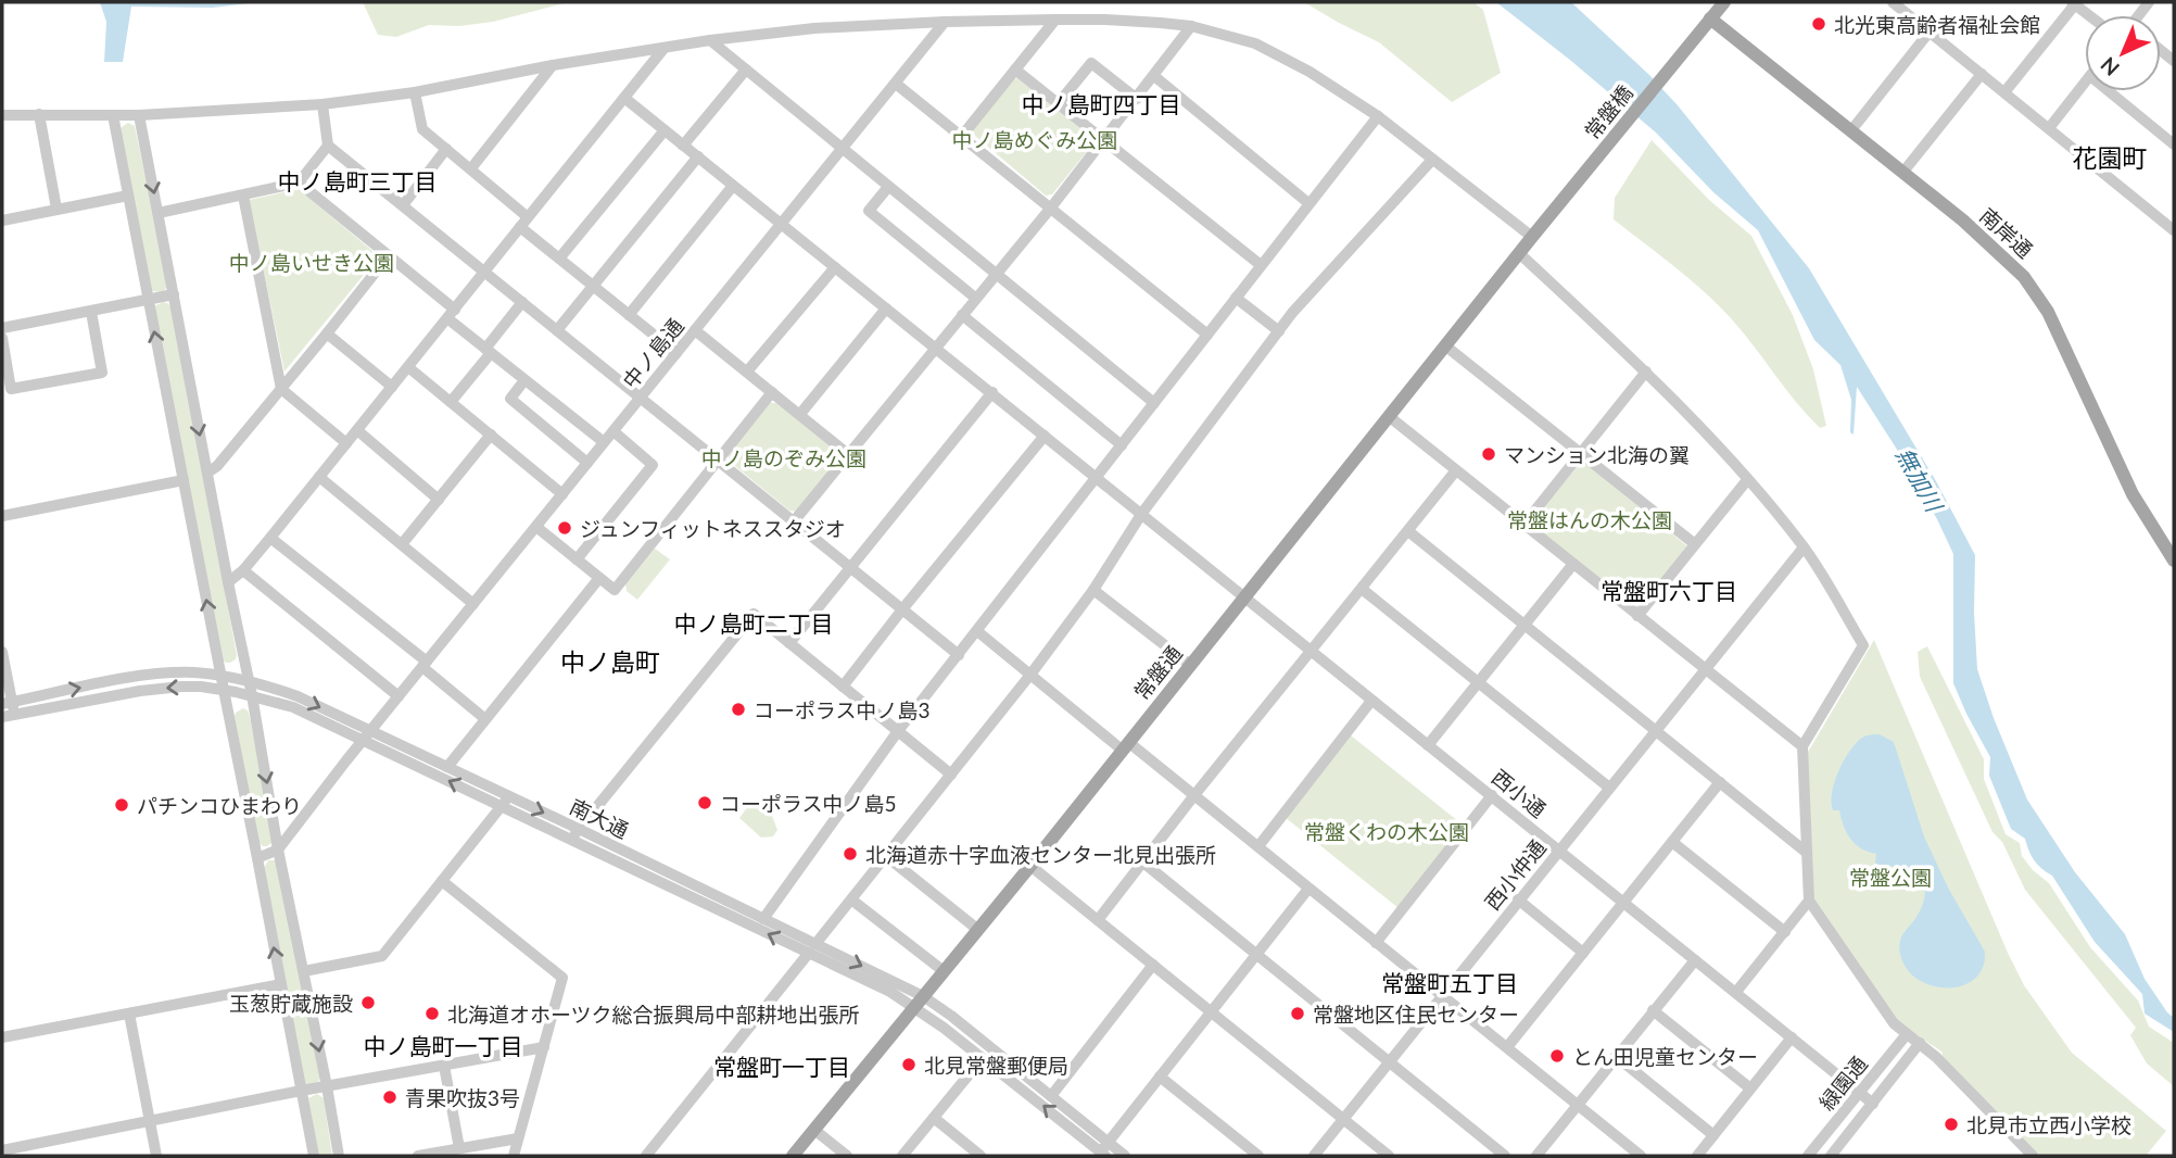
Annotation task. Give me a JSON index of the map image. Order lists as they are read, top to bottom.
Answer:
{
  "streets": {
    "main road": ["常盤橋", "南岸通", "常盤通"],
    "street": [
      "中ノ島通",
      "西小通",
      "南大通",
      "西小仲通",
      "緑園通"
    ]
  },
  "crossings": [
    ["常盤橋", "南岸通"],
    ["常盤橋", "常盤通"],
    ["中ノ島通", "南大通"],
    ["常盤通", "西小通"],
    ["常盤通", "南大通"],
    ["西小通", "西小仲通"],
    ["西小通", "緑園通"]
  ],
  "districts": [
    "中ノ島町四丁目",
    "花園町",
    "中ノ島町三丁目",
    "常盤町六丁目",
    "中ノ島町二丁目",
    "中ノ島町",
    "常盤町五丁目",
    "中ノ島町一丁目",
    "常盤町一丁目"
  ],
  "water": ["無加川"],
  "parks": [
    "中ノ島めぐみ公園",
    "中ノ島いせき公園",
    "中ノ島のぞみ公園",
    "常盤はんの木公園",
    "常盤くわの木公園",
    "常盤公園"
  ],
  "places": [
    "北光東高齢者福祉会館",
    "マンション北海の翼",
    "ジュンフィットネススタジオ",
    "コーポラス中ノ島3",
    "コーポラス中ノ島5",
    "パチンコひまわり",
    "北海道赤十字血液センター北見出張所",
    "玉葱貯蔵施設",
    "北海道オホーツク総合振興局中部耕地出張所",
    "常盤地区住民センター",
    "とん田児童センター",
    "北見常盤郵便局",
    "青果吹抜3号",
    "北見市立西小学校"
  ],
  "north": "bottom left"
}
